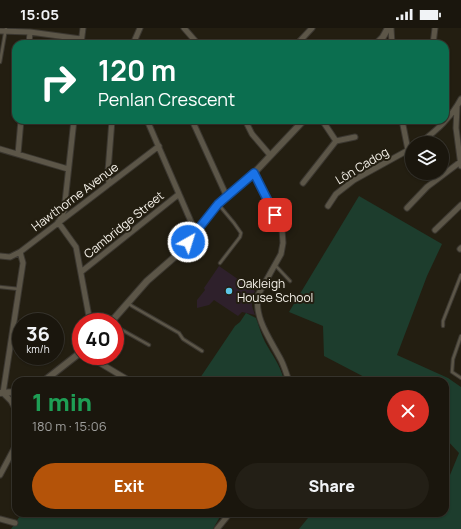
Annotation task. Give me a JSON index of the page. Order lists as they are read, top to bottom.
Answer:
{
  "streets": {
    "street": ["Lôn Cadog", "Hawthorne Avenue", "Cambridge Street"]
  },
  "places": ["Oakleigh House School"],
  "page": {
    "status": "15:05",
    "turn": ["120 m", "Penlan Crescent"],
    "speed": "36 km/h",
    "limit": "40",
    "heading": ["1 min", "180 m · 15:06"],
    "buttons": ["Exit", "Share"]
  }
}
